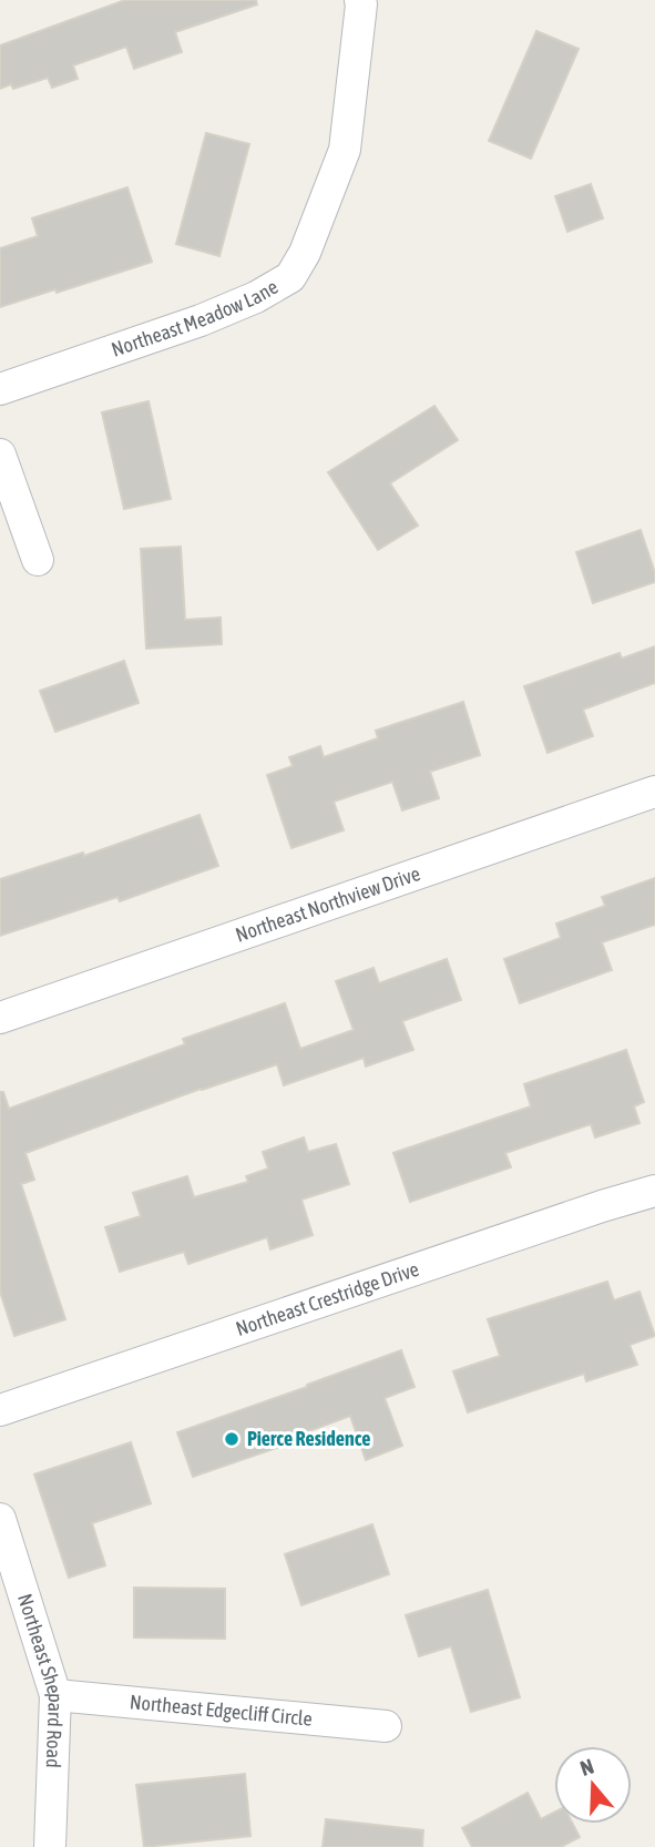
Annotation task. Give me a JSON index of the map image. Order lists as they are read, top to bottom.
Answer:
{
  "streets": {
    "street": [
      "Northeast Meadow Lane",
      "Northeast Northview Drive",
      "Northeast Crestridge Drive",
      "Northeast Shepard Road",
      "Northeast Edgecliff Circle"
    ]
  },
  "crossings": [
    ["Northeast Shepard Road", "Northeast Edgecliff Circle"]
  ],
  "places": ["Pierce Residence"],
  "north": "top"
}
